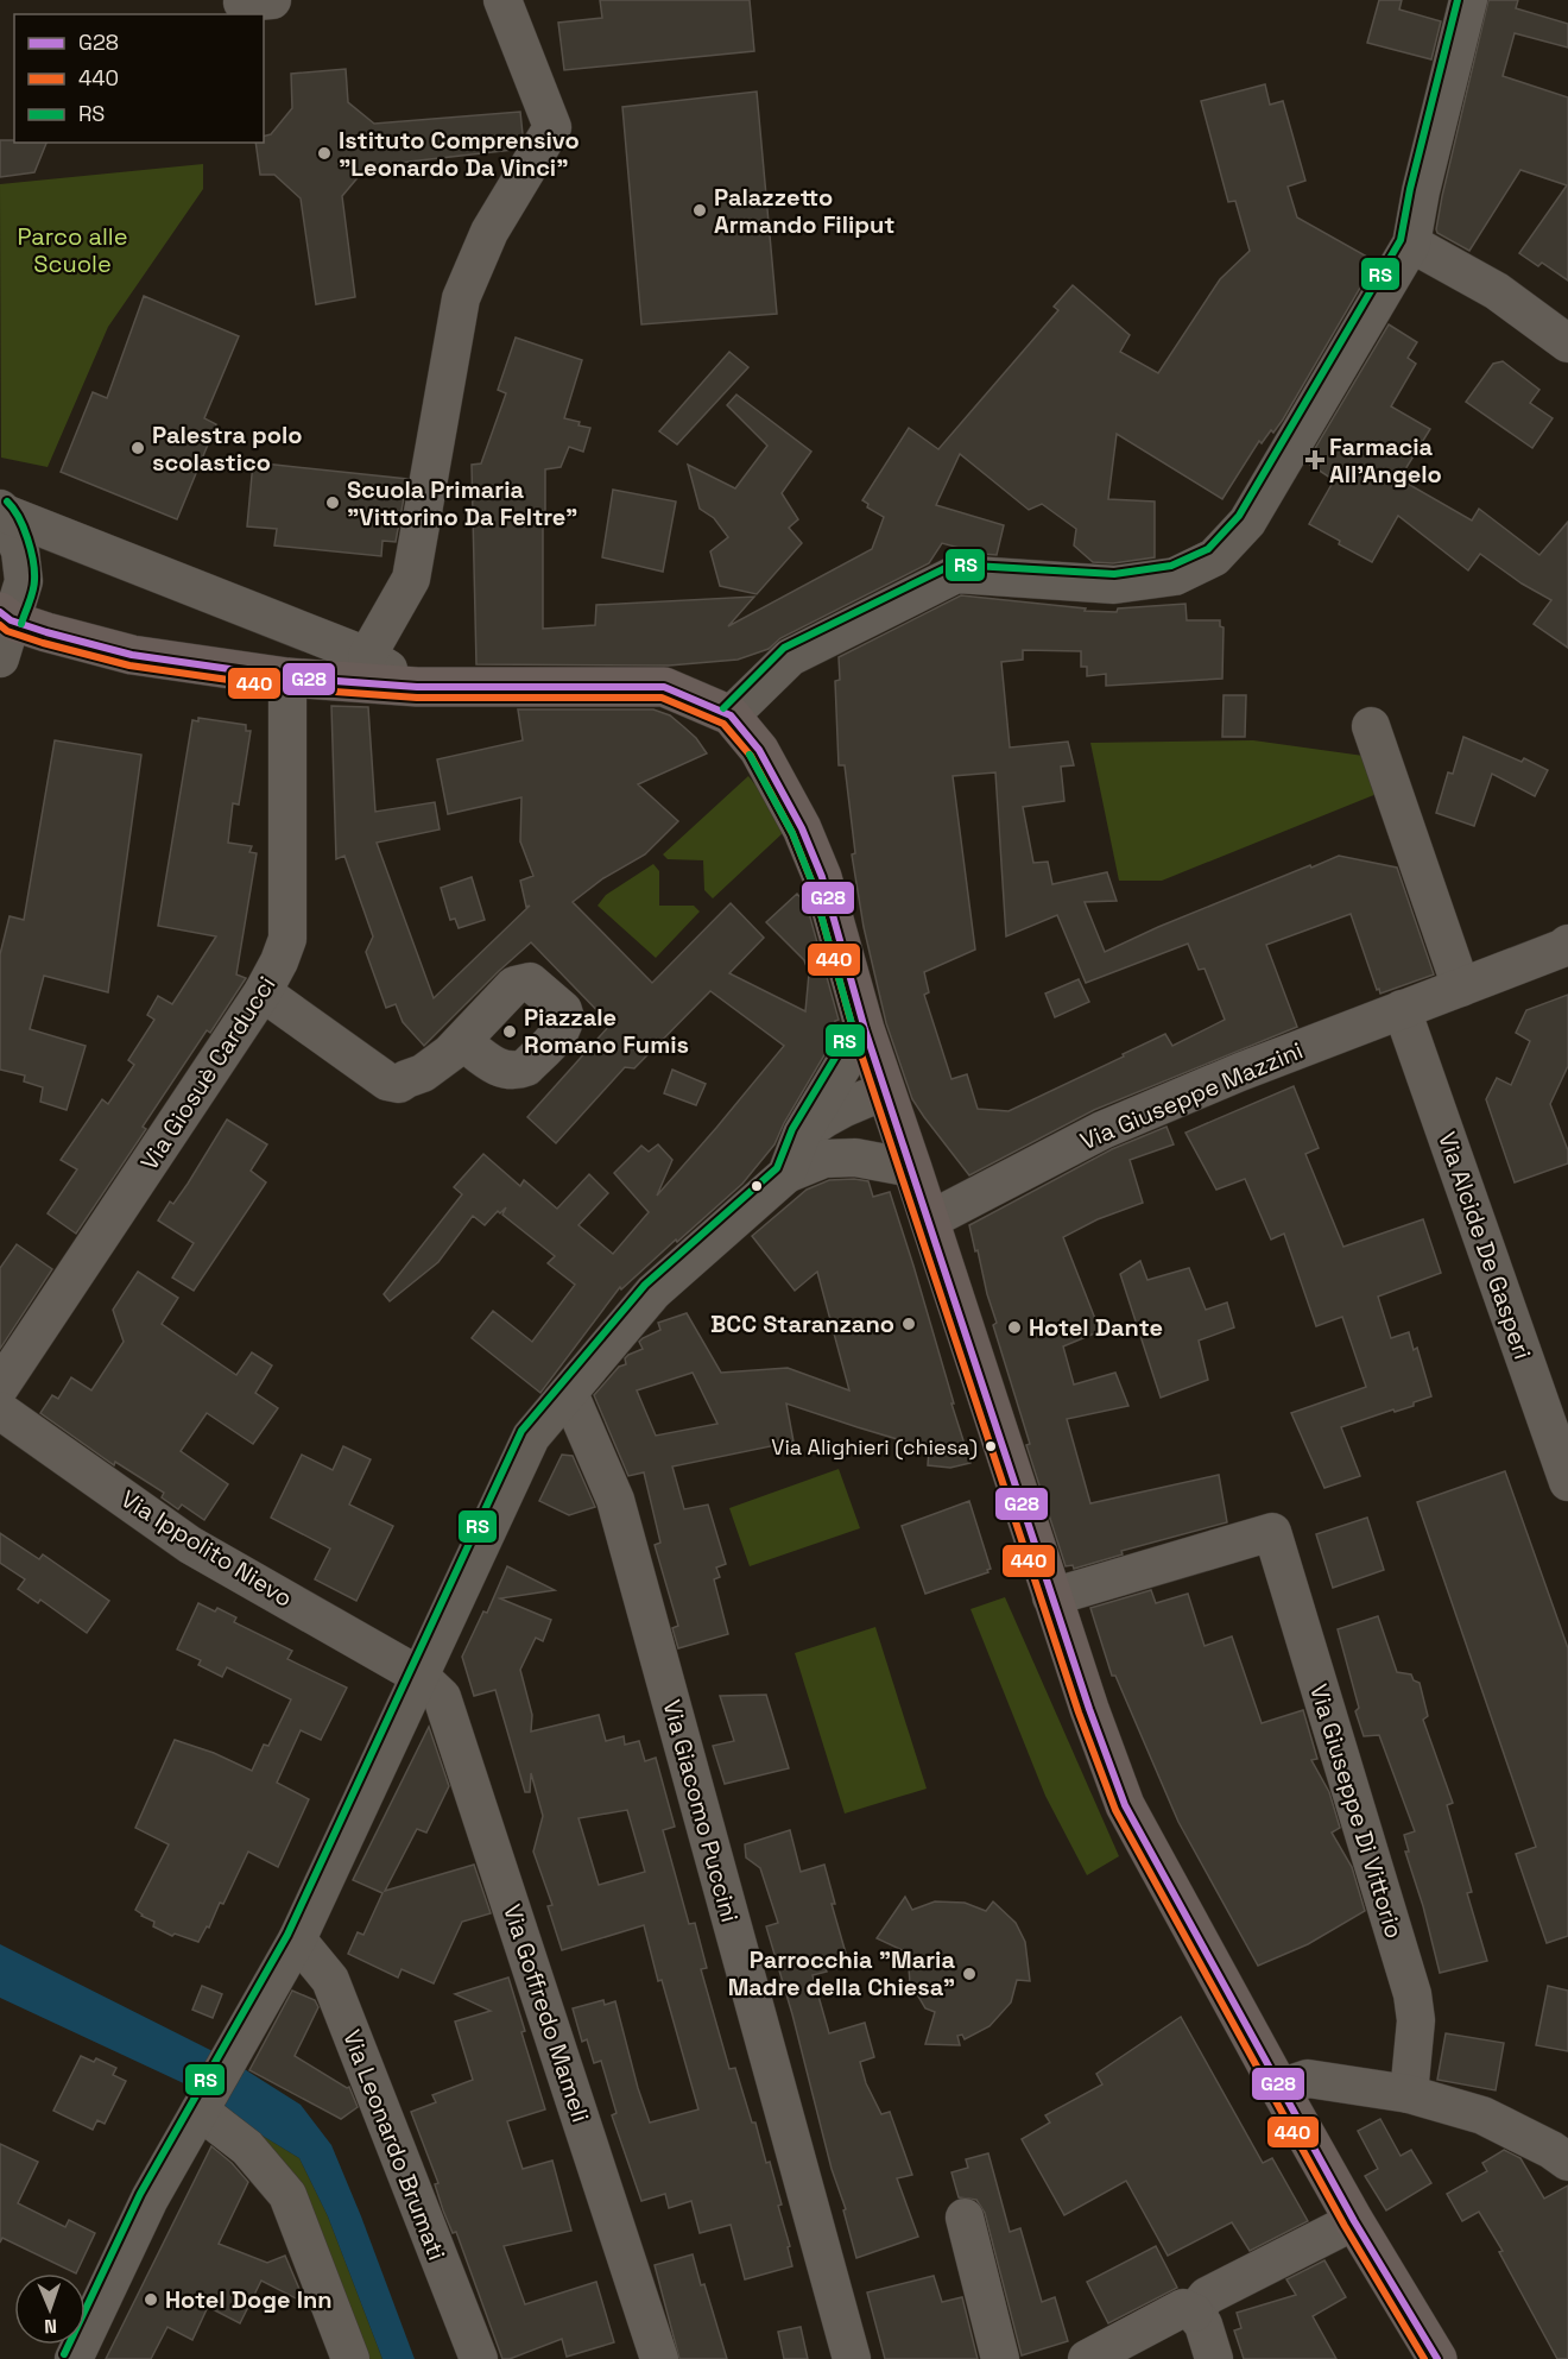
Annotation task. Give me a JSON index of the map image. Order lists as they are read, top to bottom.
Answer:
{
  "streets": {
    "street": [
      "Via Giosuè Carducci",
      "Via Giuseppe Mazzini",
      "Via Alcide De Gasperi",
      "Via Ippolito Nievo",
      "Via Giacomo Puccini",
      "Via Giuseppe Di Vittorio",
      "Via Goffredo Mameli",
      "Via Leonardo Brumati"
    ]
  },
  "crossings": [
    ["Via Giuseppe Mazzini", "Via Alcide De Gasperi"],
    ["Via Ippolito Nievo", "Via Goffredo Mameli"]
  ],
  "parks": ["Parco alle Scuole"],
  "places": {
    "other": [
      "Istituto Comprensivo \"Leonardo Da Vinci\"",
      "Palazzetto Armando Filiput",
      "Palestra polo scolastico",
      "Scuola Primaria \"Vittorino Da Feltre\"",
      "Piazzale Romano Fumis",
      "BCC Staranzano",
      "Hotel Dante",
      "Via Alighieri (chiesa)",
      "Parrocchia \"Maria Madre della Chiesa\"",
      "Hotel Doge Inn"
    ],
    "health": ["Farmacia All'Angelo"]
  },
  "lines": ["transit line RS", "transit line G28", "transit line 440"],
  "legend": ["G28", "440", "RS"],
  "north": "bottom"
}
